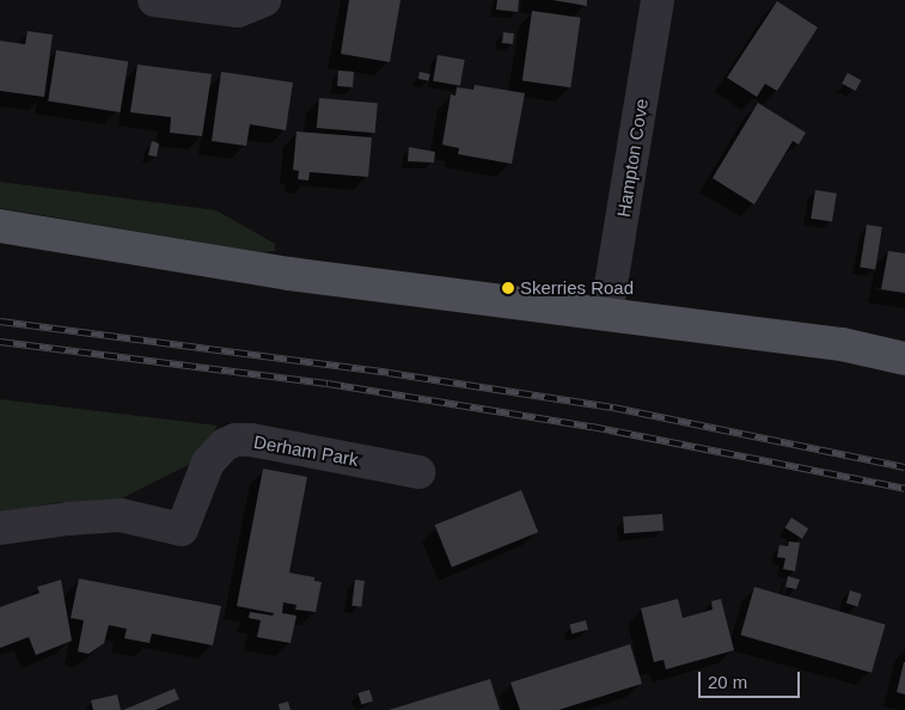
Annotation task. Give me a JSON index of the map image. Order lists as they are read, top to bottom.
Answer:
{
  "streets": {
    "street": ["Hampton Cove", "Derham Park"]
  },
  "places": ["Skerries Road"],
  "scale_bar": "20 m"
}
